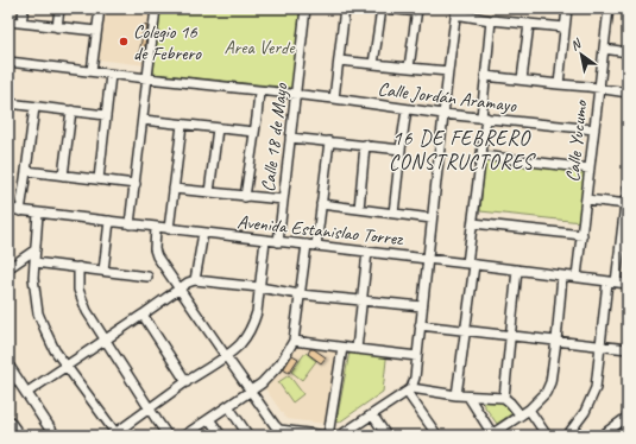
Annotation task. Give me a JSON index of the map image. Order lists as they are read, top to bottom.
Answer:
{
  "streets": {
    "street": [
      "Calle Jordán Aramayo",
      "Calle 18 de Mayo",
      "Calle Yucumo",
      "Avenida Estanislao Torrez"
    ]
  },
  "crossings": [
    ["Calle Jordán Aramayo", "Calle 18 de Mayo"],
    ["Calle Jordán Aramayo", "Calle Yucumo"],
    ["Calle 18 de Mayo", "Avenida Estanislao Torrez"],
    ["Calle Yucumo", "Avenida Estanislao Torrez"]
  ],
  "districts": ["16 DE FEBRERO CONSTRUCTORES"],
  "parks": ["Area Verde"],
  "places": ["Colegio 16 de Febrero"],
  "north": "top left"
}
